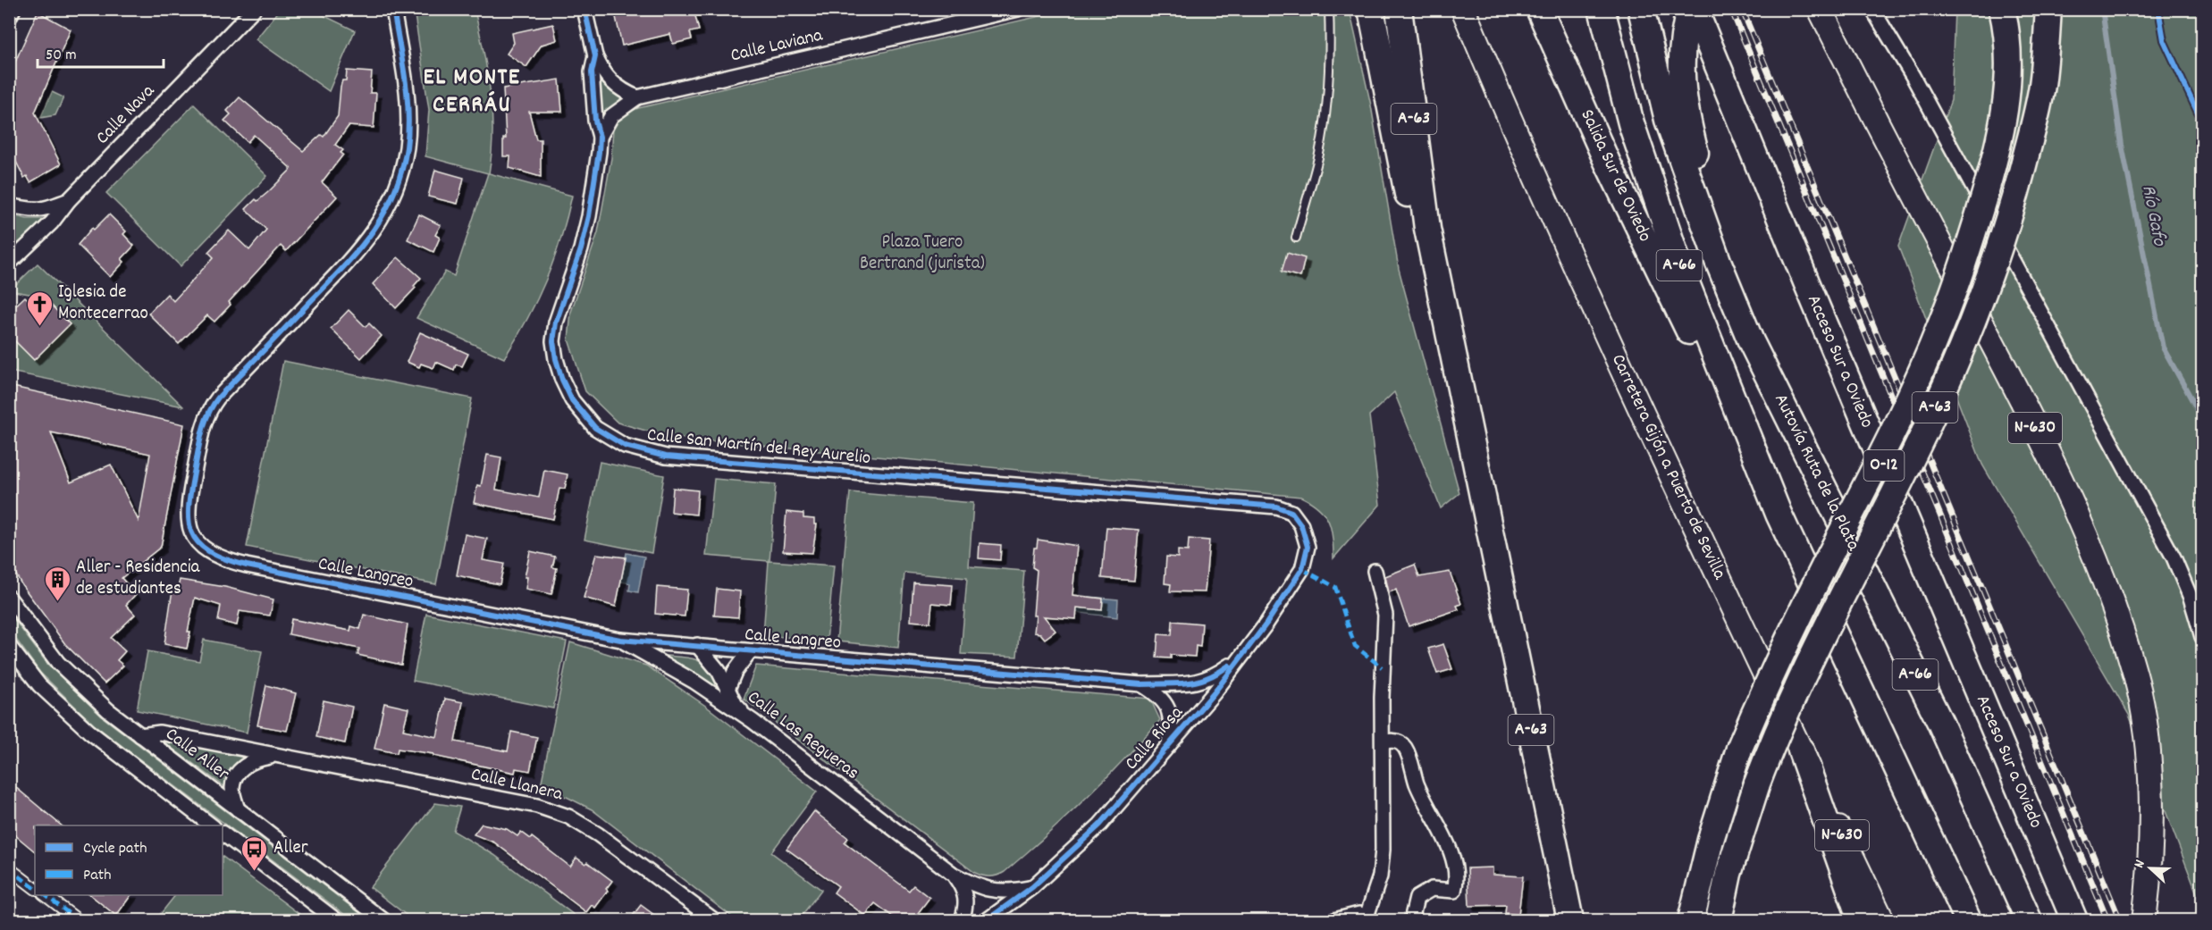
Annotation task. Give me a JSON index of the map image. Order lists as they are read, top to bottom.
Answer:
{
  "streets": {
    "highway": [
      "A-63",
      "Salida Sur de Oviedo",
      "A-66",
      "Acceso Sur a Oviedo",
      "N-630",
      "O-12",
      "Carretera Gijón a Puerto de Sevilla",
      "Autovía Ruta de la Plata"
    ],
    "street": [
      "Calle Laviana",
      "Calle Nava",
      "Calle San Martín del Rey Aurelio",
      "Calle Langreo",
      "Calle Las Regueras",
      "Calle Riosa",
      "Calle Aller",
      "Calle Llanera"
    ]
  },
  "crossings": [
    ["Calle Laviana", "Calle San Martín del Rey Aurelio"],
    ["Salida Sur de Oviedo", "A-66"],
    ["Calle San Martín del Rey Aurelio", "Calle Riosa"],
    ["Calle Langreo", "Calle Las Regueras"],
    ["Calle Langreo", "Calle Riosa"],
    ["Calle Las Regueras", "Calle Riosa"],
    ["Calle Aller", "Calle Llanera"]
  ],
  "districts": ["EL MONTE CERRÁU"],
  "water": ["Río Gafo"],
  "parks": ["Plaza Tuero Bertrand (jurista)"],
  "places": {
    "church": ["Iglesia de Montecerrao"],
    "building": ["Aller - Residencia de estudiantes"],
    "bus stop": ["Aller"]
  },
  "legend": ["Cycle path", "Path"],
  "scale_bar": "50 m",
  "north": "left"
}
